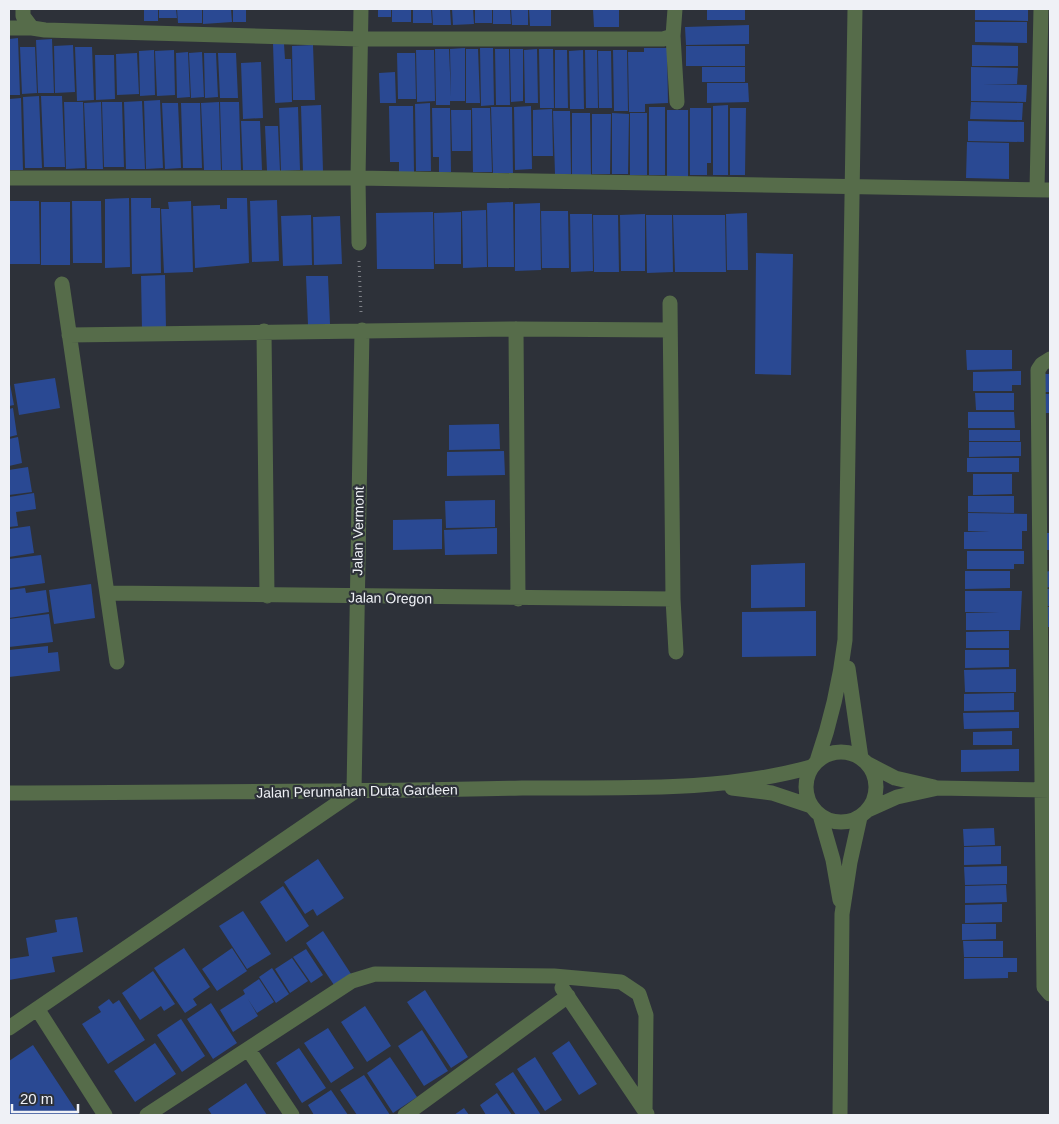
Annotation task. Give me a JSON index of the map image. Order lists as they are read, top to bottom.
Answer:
{
  "streets": {
    "street": ["Jalan Vermont", "Jalan Oregon", "Jalan Perumahan Duta Gardeen"]
  },
  "crossings": [
    ["Jalan Vermont", "Jalan Oregon"],
    ["Jalan Vermont", "Jalan Perumahan Duta Gardeen"]
  ],
  "scale_bar": "20 m"
}
